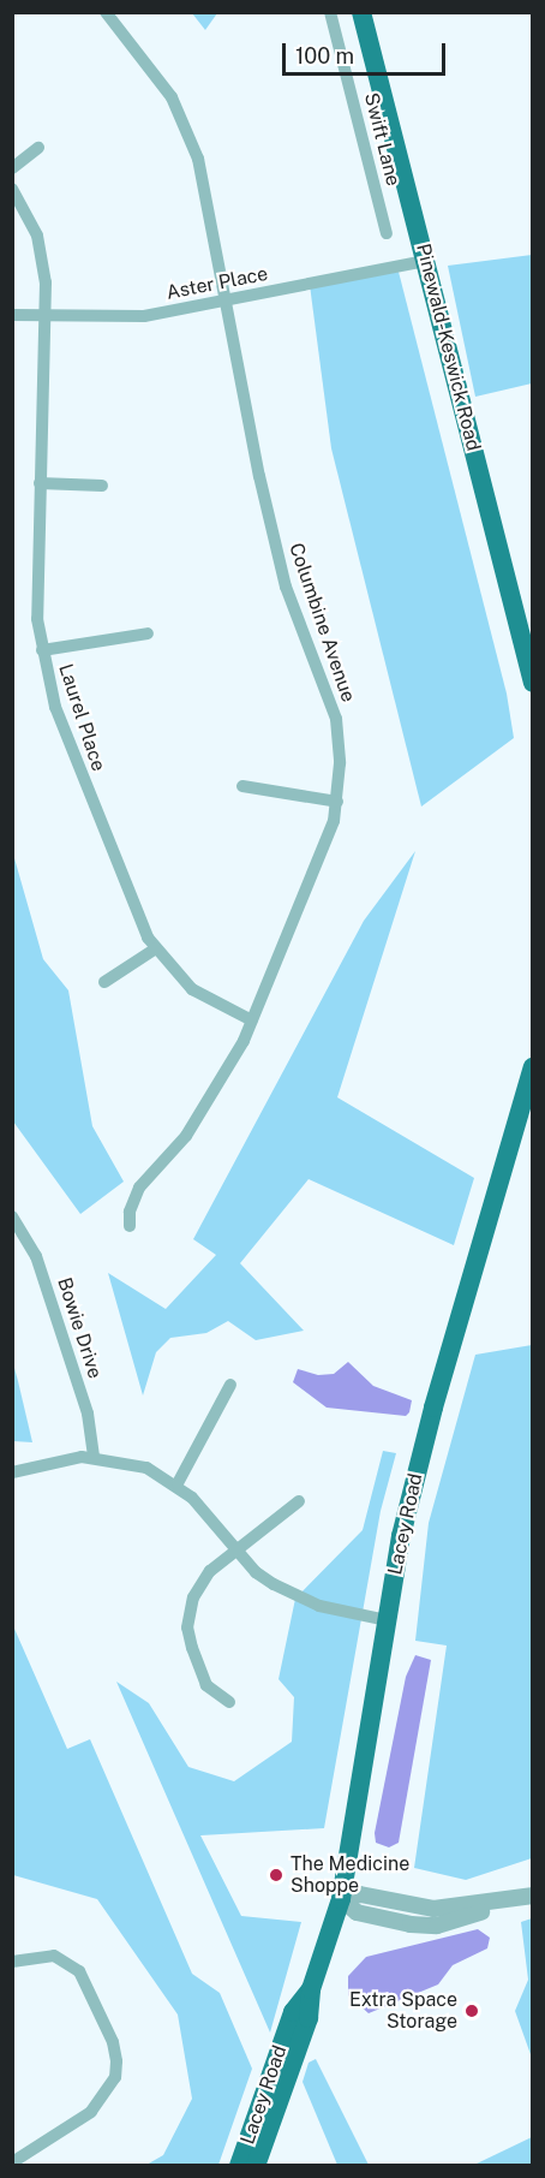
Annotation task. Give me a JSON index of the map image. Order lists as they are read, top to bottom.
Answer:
{
  "streets": {
    "main road": ["Pinewald-Keswick Road", "Lacey Road"],
    "street": [
      "Swift Lane",
      "Aster Place",
      "Columbine Avenue",
      "Laurel Place",
      "Bowie Drive"
    ]
  },
  "crossings": [
    ["Aster Place", "Pinewald-Keswick Road"],
    ["Aster Place", "Columbine Avenue"],
    ["Aster Place", "Laurel Place"],
    ["Columbine Avenue", "Laurel Place"]
  ],
  "places": ["The Medicine Shoppe", "Extra Space Storage"],
  "scale_bar": "100 m"
}
